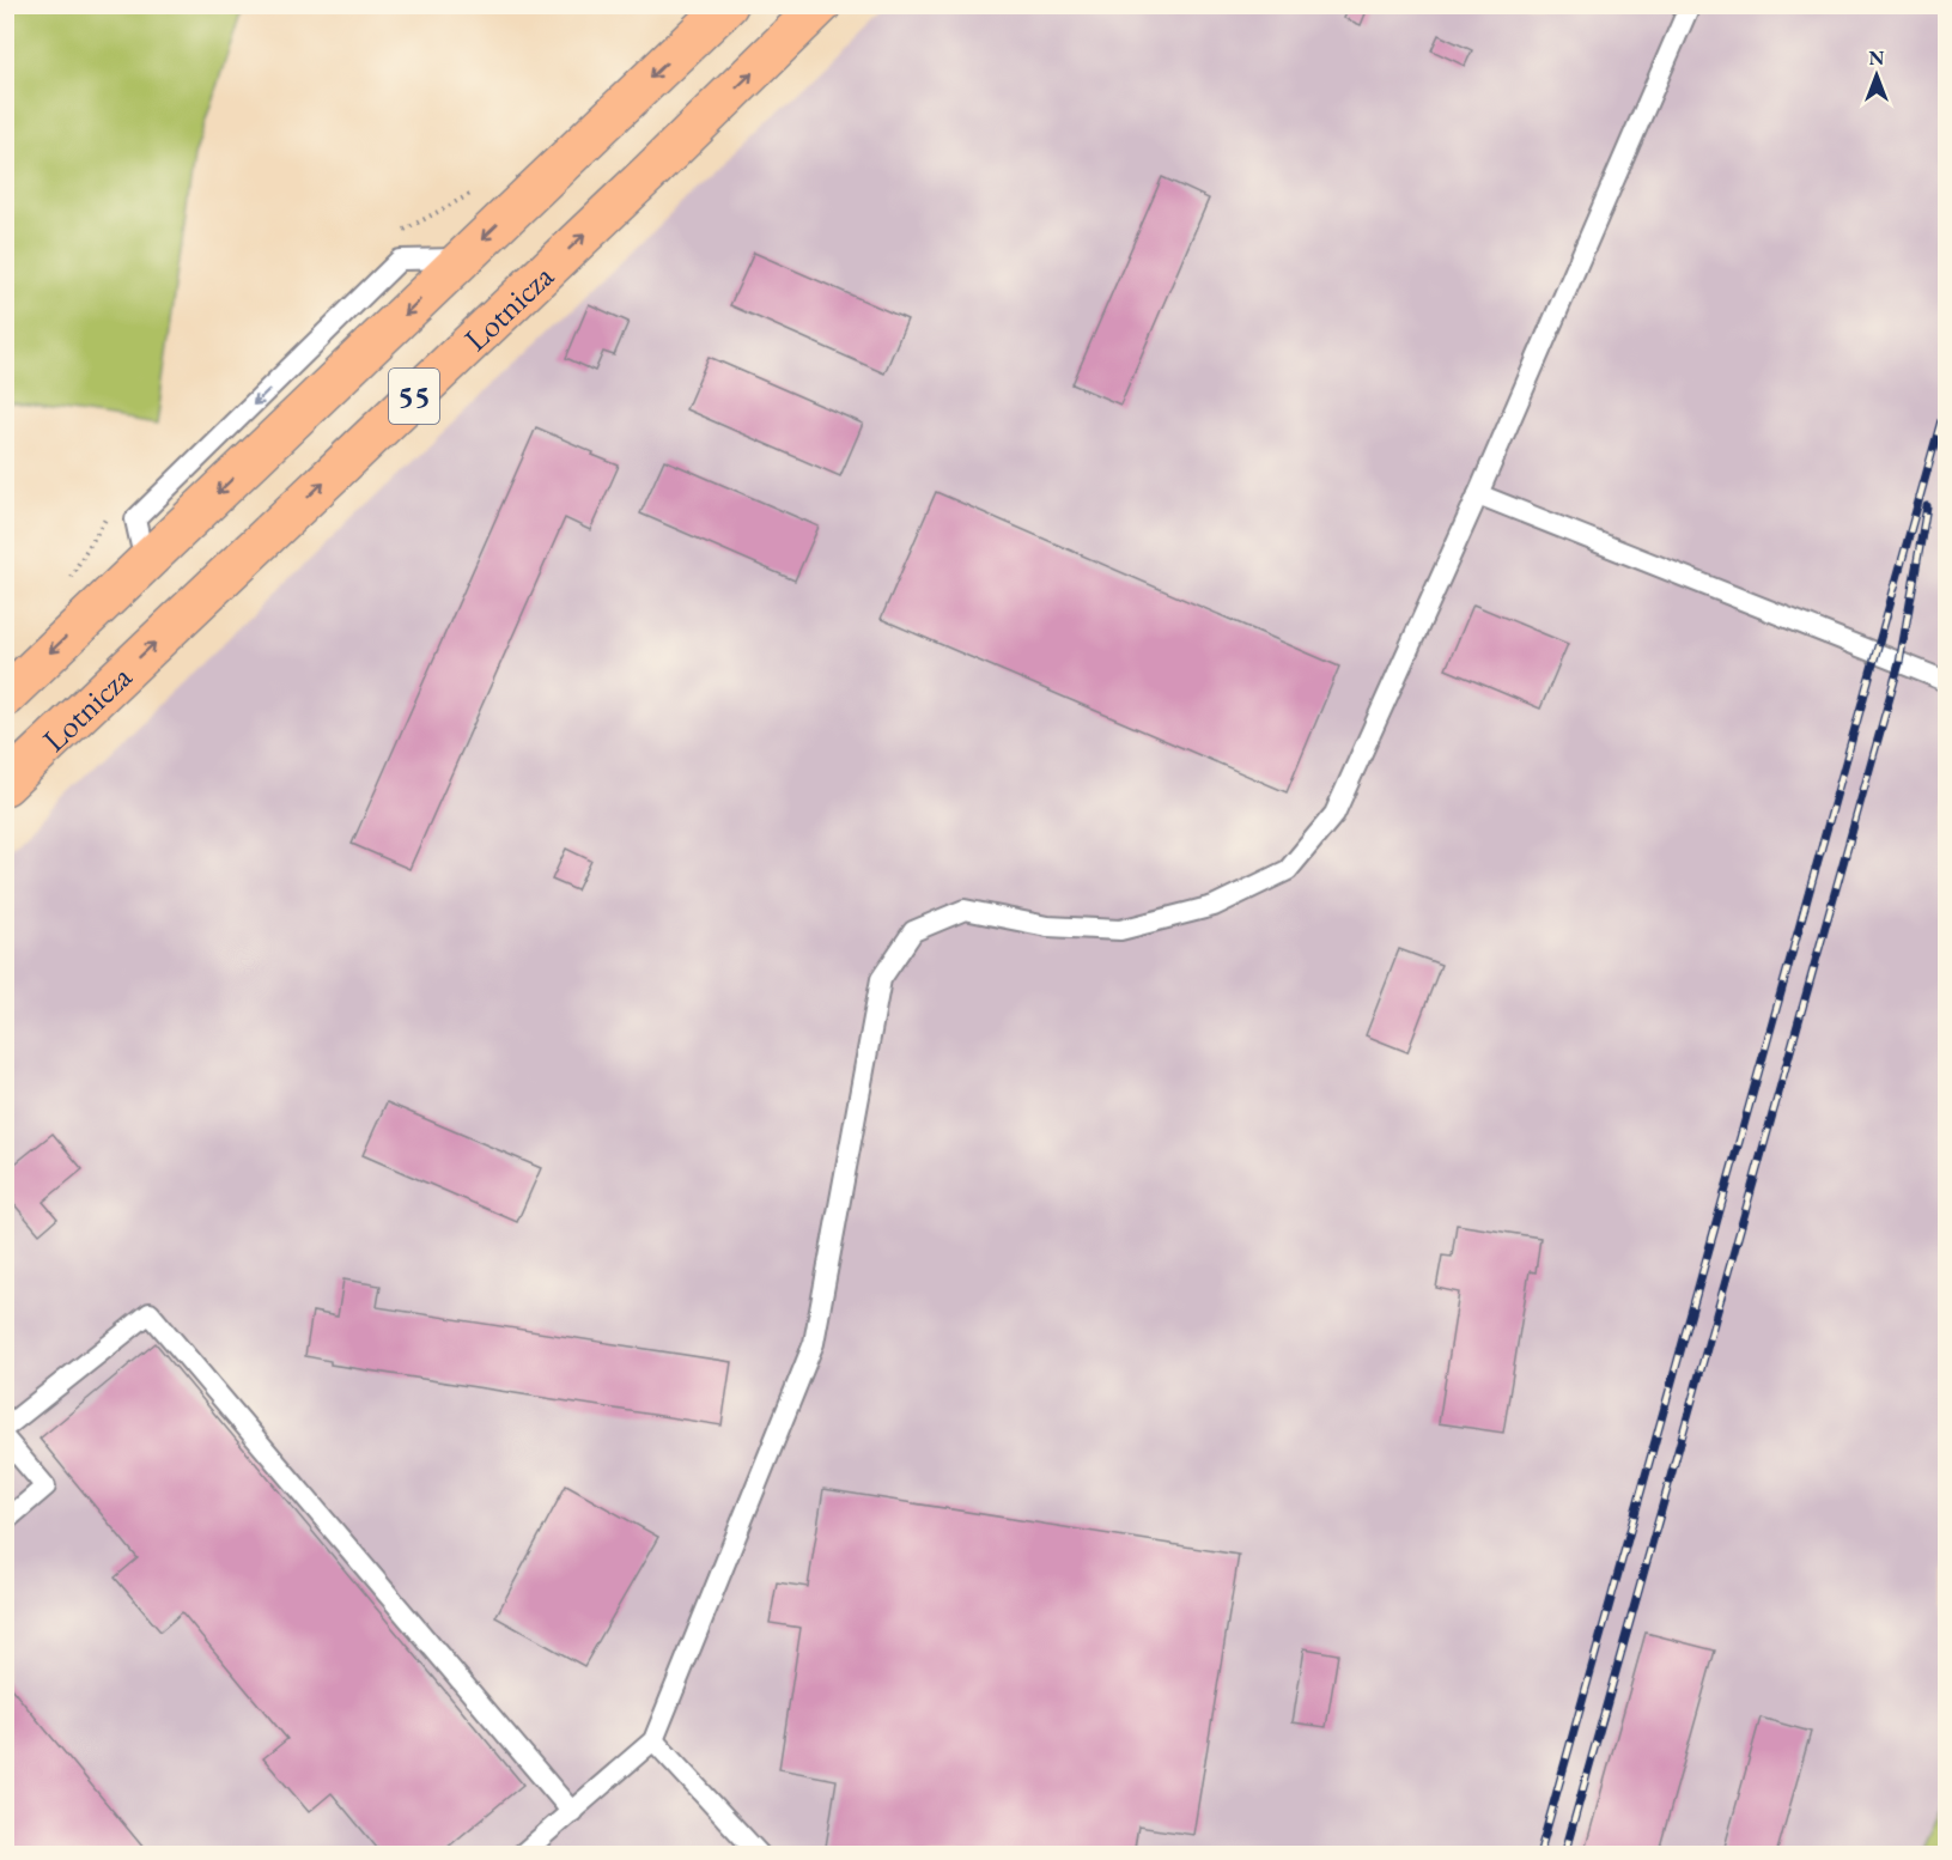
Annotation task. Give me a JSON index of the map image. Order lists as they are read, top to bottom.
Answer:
{
  "streets": {
    "main road": ["Lotnicza", "55"]
  },
  "north": "top"
}
